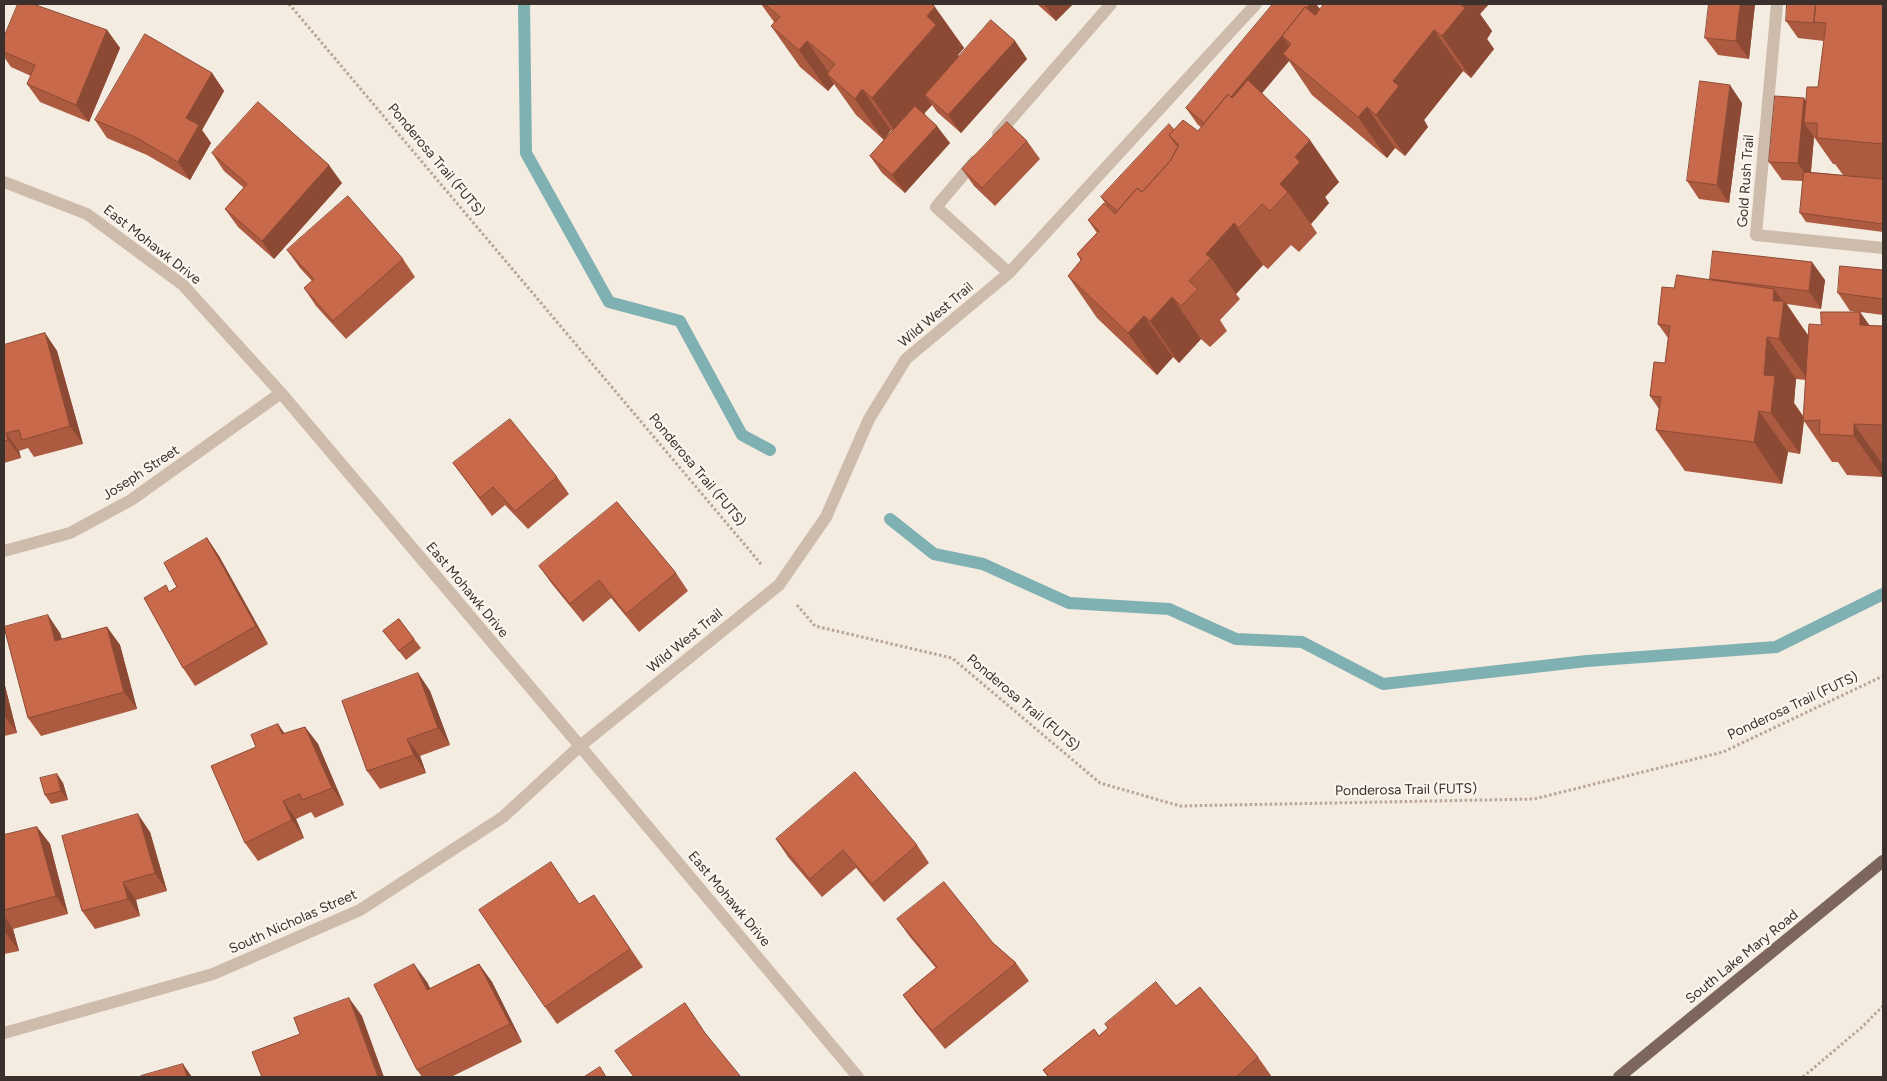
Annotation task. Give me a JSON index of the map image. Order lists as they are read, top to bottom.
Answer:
{
  "streets": {
    "main road": ["South Lake Mary Road"],
    "street": [
      "Gold Rush Trail",
      "East Mohawk Drive",
      "Wild West Trail",
      "Joseph Street",
      "South Nicholas Street"
    ],
    "path": ["Ponderosa Trail (FUTS)"]
  },
  "crossings": [
    ["Ponderosa Trail (FUTS)", "Wild West Trail"],
    ["East Mohawk Drive", "Wild West Trail"],
    ["East Mohawk Drive", "Joseph Street"],
    ["East Mohawk Drive", "South Nicholas Street"],
    ["Wild West Trail", "South Nicholas Street"]
  ]
}
